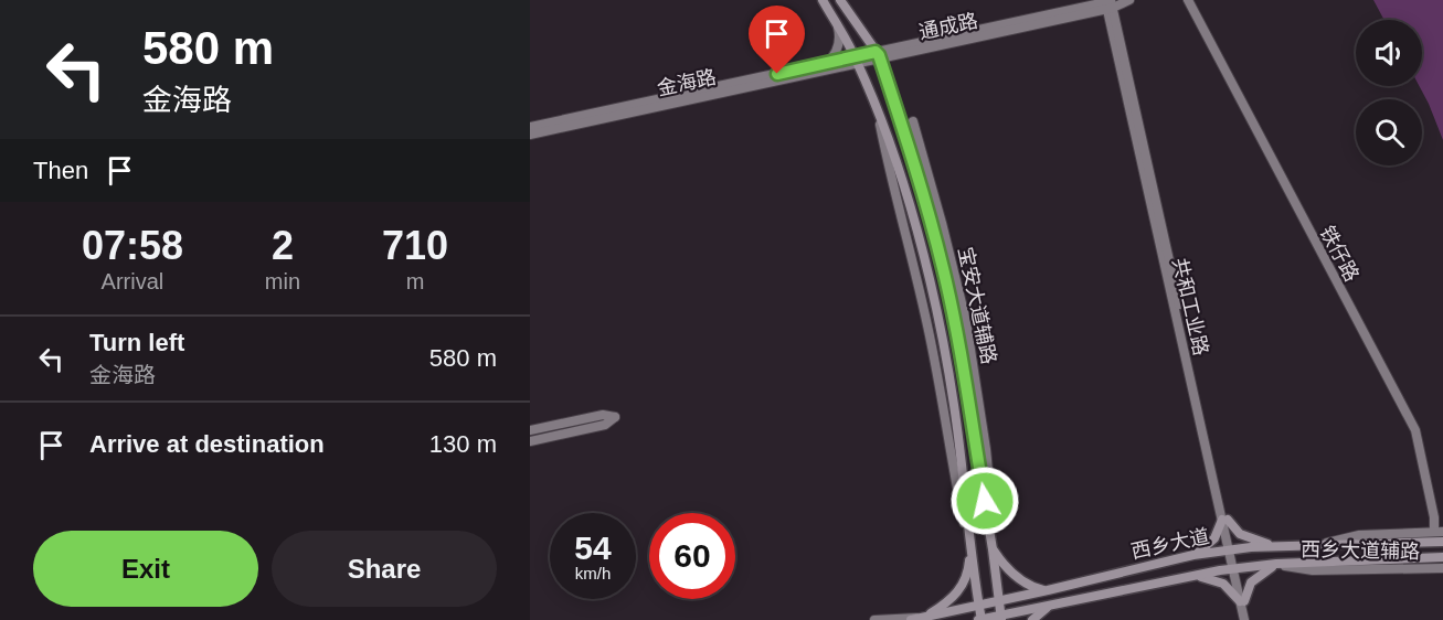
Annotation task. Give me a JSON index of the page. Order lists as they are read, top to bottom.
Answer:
{
  "streets": {
    "main road": ["西乡大道"],
    "street": [
      "通成路",
      "金海路",
      "铁仔路",
      "宝安大道辅路",
      "共和工业路",
      "西乡大道辅路"
    ]
  },
  "crossings": [
    ["通成路", "金海路"],
    ["通成路", "共和工业路"],
    ["铁仔路", "西乡大道辅路"],
    ["共和工业路", "西乡大道"],
    ["西乡大道", "西乡大道辅路"]
  ],
  "page": {
    "turn": ["580 m", "金海路"],
    "then": "Then",
    "eta": [
      "07:58",
      "Arrival",
      "2",
      "min",
      "710",
      "m"
    ],
    "list": [
      {
        "name": "Turn left",
        "note": "金海路",
        "value": "580 m"
      },
      {
        "name": "Arrive at destination",
        "value": "130 m"
      }
    ],
    "speed": "54 km/h",
    "limit": "60",
    "buttons": ["Exit", "Share"]
  }
}
